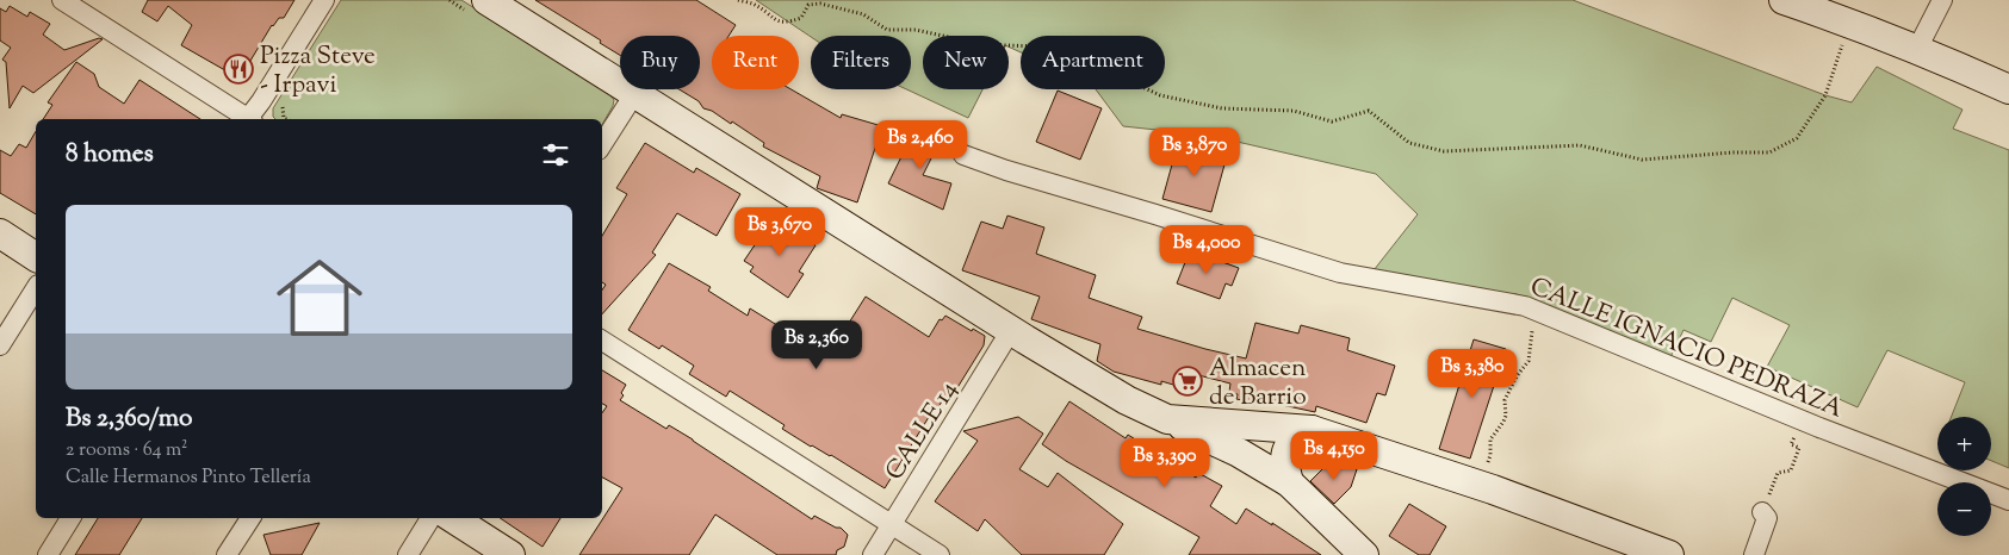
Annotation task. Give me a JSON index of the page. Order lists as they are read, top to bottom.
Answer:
{
  "streets": {
    "street": ["CALLE IGNACIO PEDRAZA", "CALLE 14"]
  },
  "places": {
    "restaurant": ["Pizza Steve - Irpavi"],
    "supermarket": ["Almacen de Barrio"]
  },
  "page": {
    "chip": [
      "Buy",
      "Rent",
      "Filters",
      "New",
      "Apartment"
    ],
    "heading": "8 homes",
    "price": [
      "Bs 2,460",
      "Bs 3,870",
      "Bs 3,670",
      "Bs 4,000",
      "Bs 2,360",
      "Bs 3,380",
      "Bs 4,150",
      "Bs 3,390"
    ],
    "list": [
      {
        "name": "Bs 2,360/mo",
        "note": "2 rooms · 64 m² · Calle Hermanos Pinto Tellería"
      }
    ],
    "map_buttons": ["+", "−"]
  }
}
